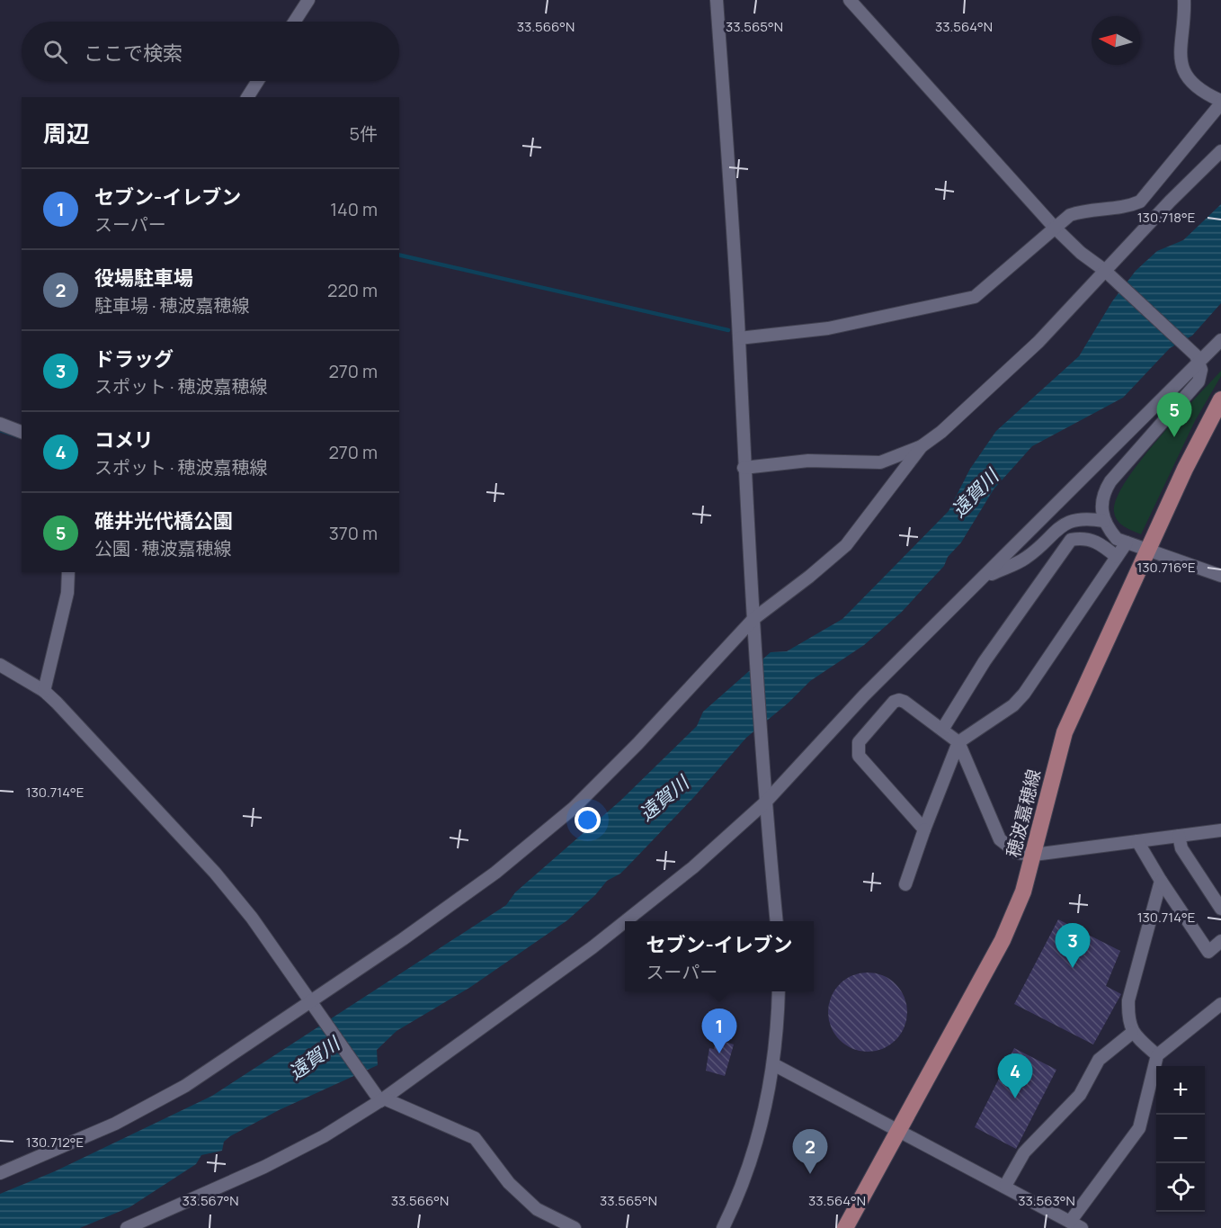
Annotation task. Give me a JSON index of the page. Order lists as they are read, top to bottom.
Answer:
{
  "streets": {
    "main road": ["穂波嘉穂線"]
  },
  "water": ["遠賀川"],
  "north": "left",
  "page": {
    "search": "ここで検索",
    "heading": ["周辺", "5件"],
    "list": [
      {
        "mark": "1",
        "name": "セブン-イレブン",
        "note": "スーパー",
        "value": "140 m"
      },
      {
        "mark": "2",
        "name": "役場駐車場",
        "note": "駐車場 · 穂波嘉穂線",
        "value": "220 m"
      },
      {
        "mark": "3",
        "name": "ドラッグ",
        "note": "スポット · 穂波嘉穂線",
        "value": "270 m"
      },
      {
        "mark": "4",
        "name": "コメリ",
        "note": "スポット · 穂波嘉穂線",
        "value": "270 m"
      },
      {
        "mark": "5",
        "name": "碓井光代橋公園",
        "note": "公園 · 穂波嘉穂線",
        "value": "370 m"
      }
    ],
    "pins": [
      "5",
      "3",
      "1",
      "4",
      "2"
    ],
    "popup": ["セブン-イレブン", "スーパー"],
    "map_buttons": ["+", "−"]
  },
  "coordinates": [
    "33.566°N",
    "33.565°N",
    "33.564°N",
    "130.718°E",
    "130.716°E",
    "130.714°E",
    "130.712°E",
    "33.567°N",
    "33.563°N"
  ]
}
